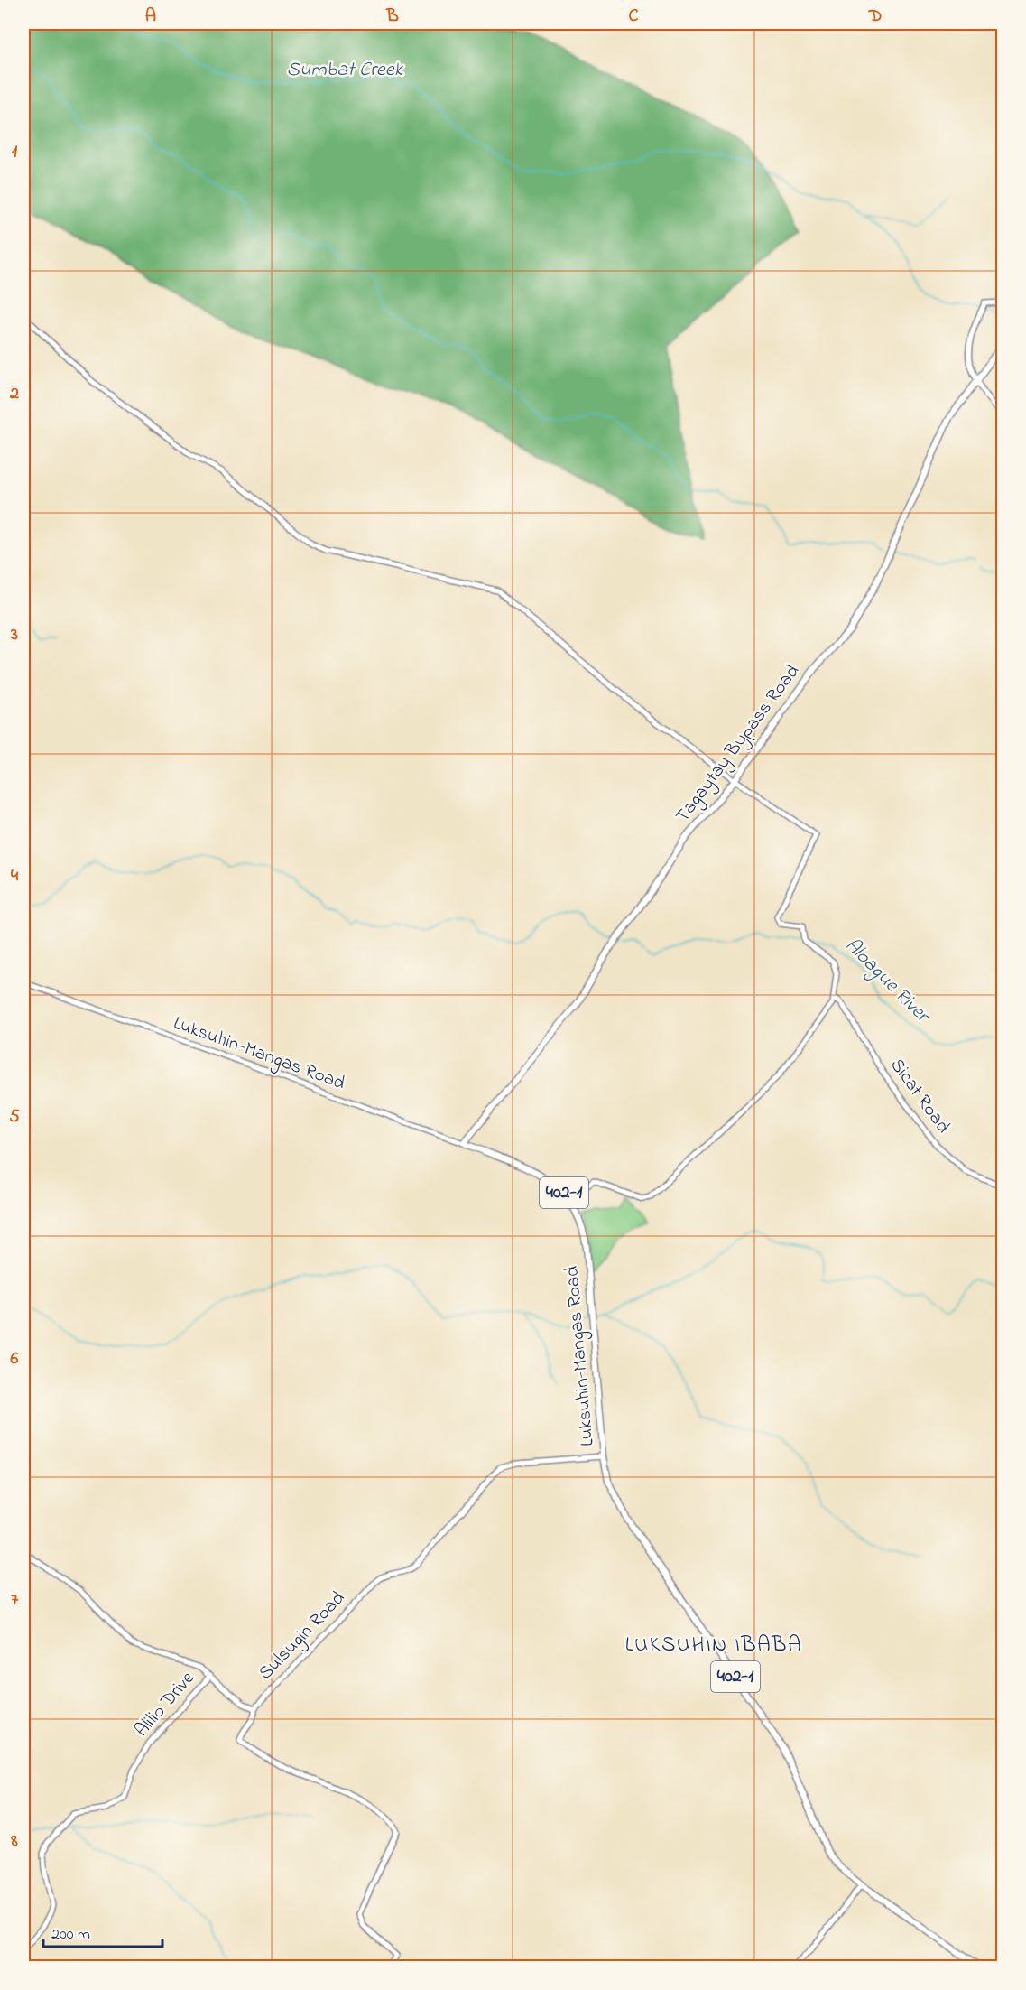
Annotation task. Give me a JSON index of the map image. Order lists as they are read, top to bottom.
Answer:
{
  "streets": {
    "main road": ["Tagaytay Bypass Road", "Luksuhin-Mangas Road", "402-1"],
    "street": ["Sicat Road", "Sulsugin Road", "Alilio Drive"]
  },
  "crossings": [
    ["Tagaytay Bypass Road", "Luksuhin-Mangas Road"],
    ["Luksuhin-Mangas Road", "Sulsugin Road"]
  ],
  "districts": ["LUKSUHIN IBABA"],
  "water": ["Sumbat Creek", "Aloague River"],
  "scale_bar": "200 m",
  "grid": {
    "columns": [
      "A",
      "B",
      "C",
      "D"
    ],
    "rows": [
      "1",
      "2",
      "3",
      "4",
      "5",
      "6",
      "7",
      "8"
    ]
  }
}
